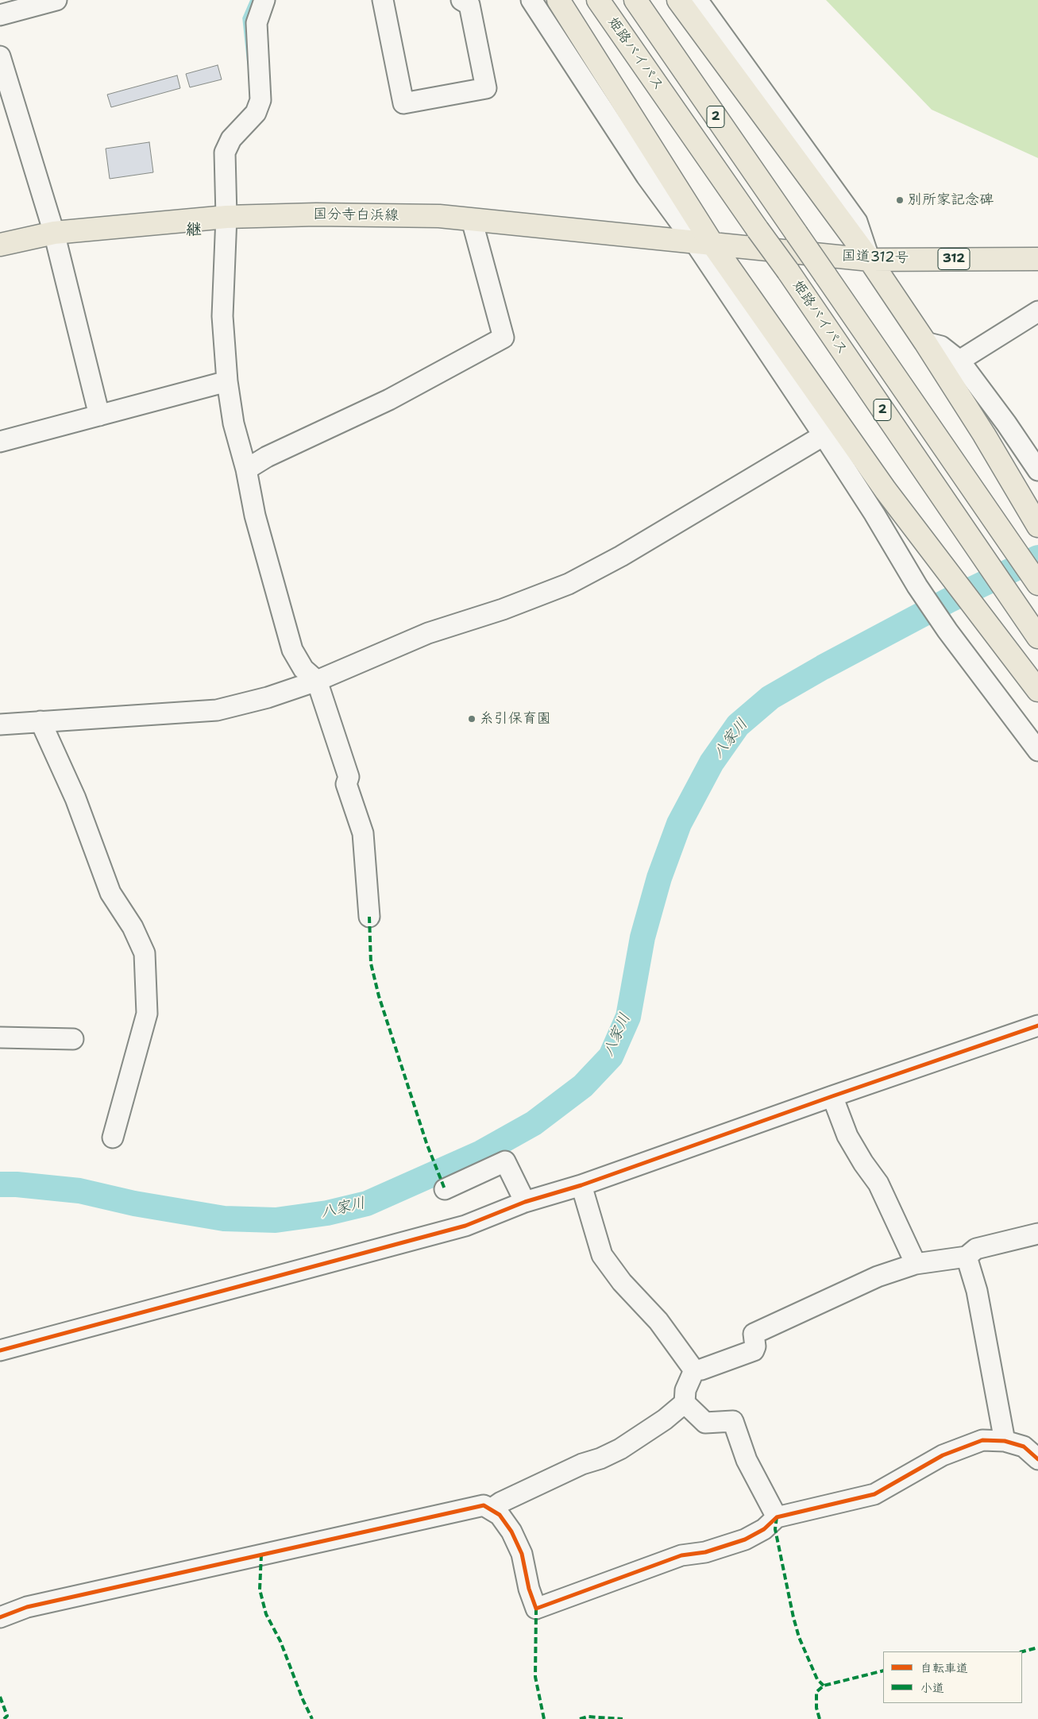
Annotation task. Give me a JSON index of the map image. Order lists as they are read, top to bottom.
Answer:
{
  "streets": {
    "main road": [
      "姫路バイパス",
      "2",
      "国分寺白浜線",
      "国道312号",
      "312"
    ]
  },
  "crossings": [
    ["国分寺白浜線", "国道312号"]
  ],
  "districts": ["継"],
  "water": ["八家川"],
  "places": ["別所家記念碑", "糸引保育園"],
  "legend": ["自転車道", "小道"]
}
